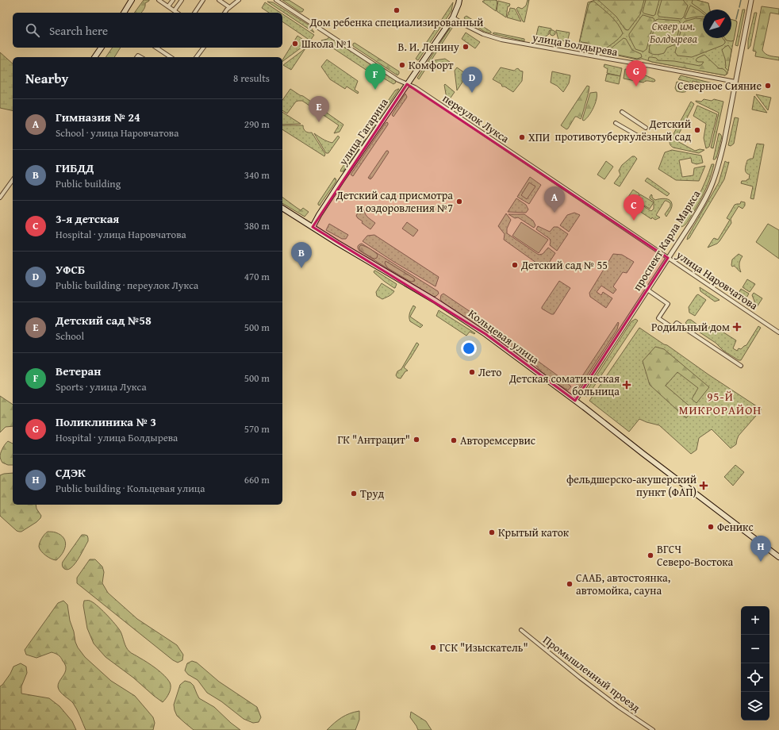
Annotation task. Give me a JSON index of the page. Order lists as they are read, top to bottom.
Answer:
{
  "streets": {
    "main road": ["улица Гагарина", "Кольцевая улица"],
    "street": [
      "улица Болдырева",
      "переулок Лукса",
      "проспект Карла Маркса",
      "улица Наровчатова",
      "Промышленный проезд"
    ]
  },
  "crossings": [
    ["улица Болдырева", "улица Гагарина"],
    ["улица Болдырева", "проспект Карла Маркса"],
    ["переулок Лукса", "улица Гагарина"],
    ["переулок Лукса", "улица Наровчатова"],
    ["улица Гагарина", "Кольцевая улица"],
    ["проспект Карла Маркса", "улица Наровчатова"],
    ["проспект Карла Маркса", "Кольцевая улица"]
  ],
  "districts": ["95-Й МИКРОРАЙОН"],
  "parks": ["Сквер им. Болдырева"],
  "places": {
    "other": [
      "Дом ребенка специализированный",
      "Школа №1",
      "В. И. Ленину",
      "Комфорт",
      "Северное Сияние",
      "Детский противотуберкулёзный сад",
      "ХПИ",
      "Детский сад присмотра и оздоровления №7",
      "Детский сад № 55",
      "Лето",
      "ГК \"Антрацит\"",
      "Авторемсервис",
      "Труд",
      "Феникс",
      "Крытый каток",
      "ВГСЧ Северо-Востока",
      "СААБ, автостоянка, автомойка, сауна",
      "ГСК \"Изыскатель\""
    ],
    "health": ["Родильный дом", "Детская соматическая больница", "фельдшерско-акушерский пункт (ФАП)"]
  },
  "north": "top right",
  "page": {
    "search": "Search here",
    "heading": ["Nearby", "8 results"],
    "pins": [
      "G",
      "F",
      "D",
      "E",
      "A",
      "C",
      "B",
      "H"
    ],
    "list": [
      {
        "mark": "A",
        "name": "Гимназия № 24",
        "note": "School · улица Наровчатова",
        "value": "290 m"
      },
      {
        "mark": "B",
        "name": "ГИБДД",
        "note": "Public building",
        "value": "340 m"
      },
      {
        "mark": "C",
        "name": "3-я детская",
        "note": "Hospital · улица Наровчатова",
        "value": "380 m"
      },
      {
        "mark": "D",
        "name": "УФСБ",
        "note": "Public building · переулок Лукса",
        "value": "470 m"
      },
      {
        "mark": "E",
        "name": "Детский сад №58",
        "note": "School",
        "value": "500 m"
      },
      {
        "mark": "F",
        "name": "Ветеран",
        "note": "Sports · улица Лукса",
        "value": "500 m"
      },
      {
        "mark": "G",
        "name": "Поликлиника № 3",
        "note": "Hospital · улица Болдырева",
        "value": "570 m"
      },
      {
        "mark": "H",
        "name": "СДЭК",
        "note": "Public building · Кольцевая улица",
        "value": "660 m"
      }
    ],
    "map_buttons": ["+", "−"]
  }
}
